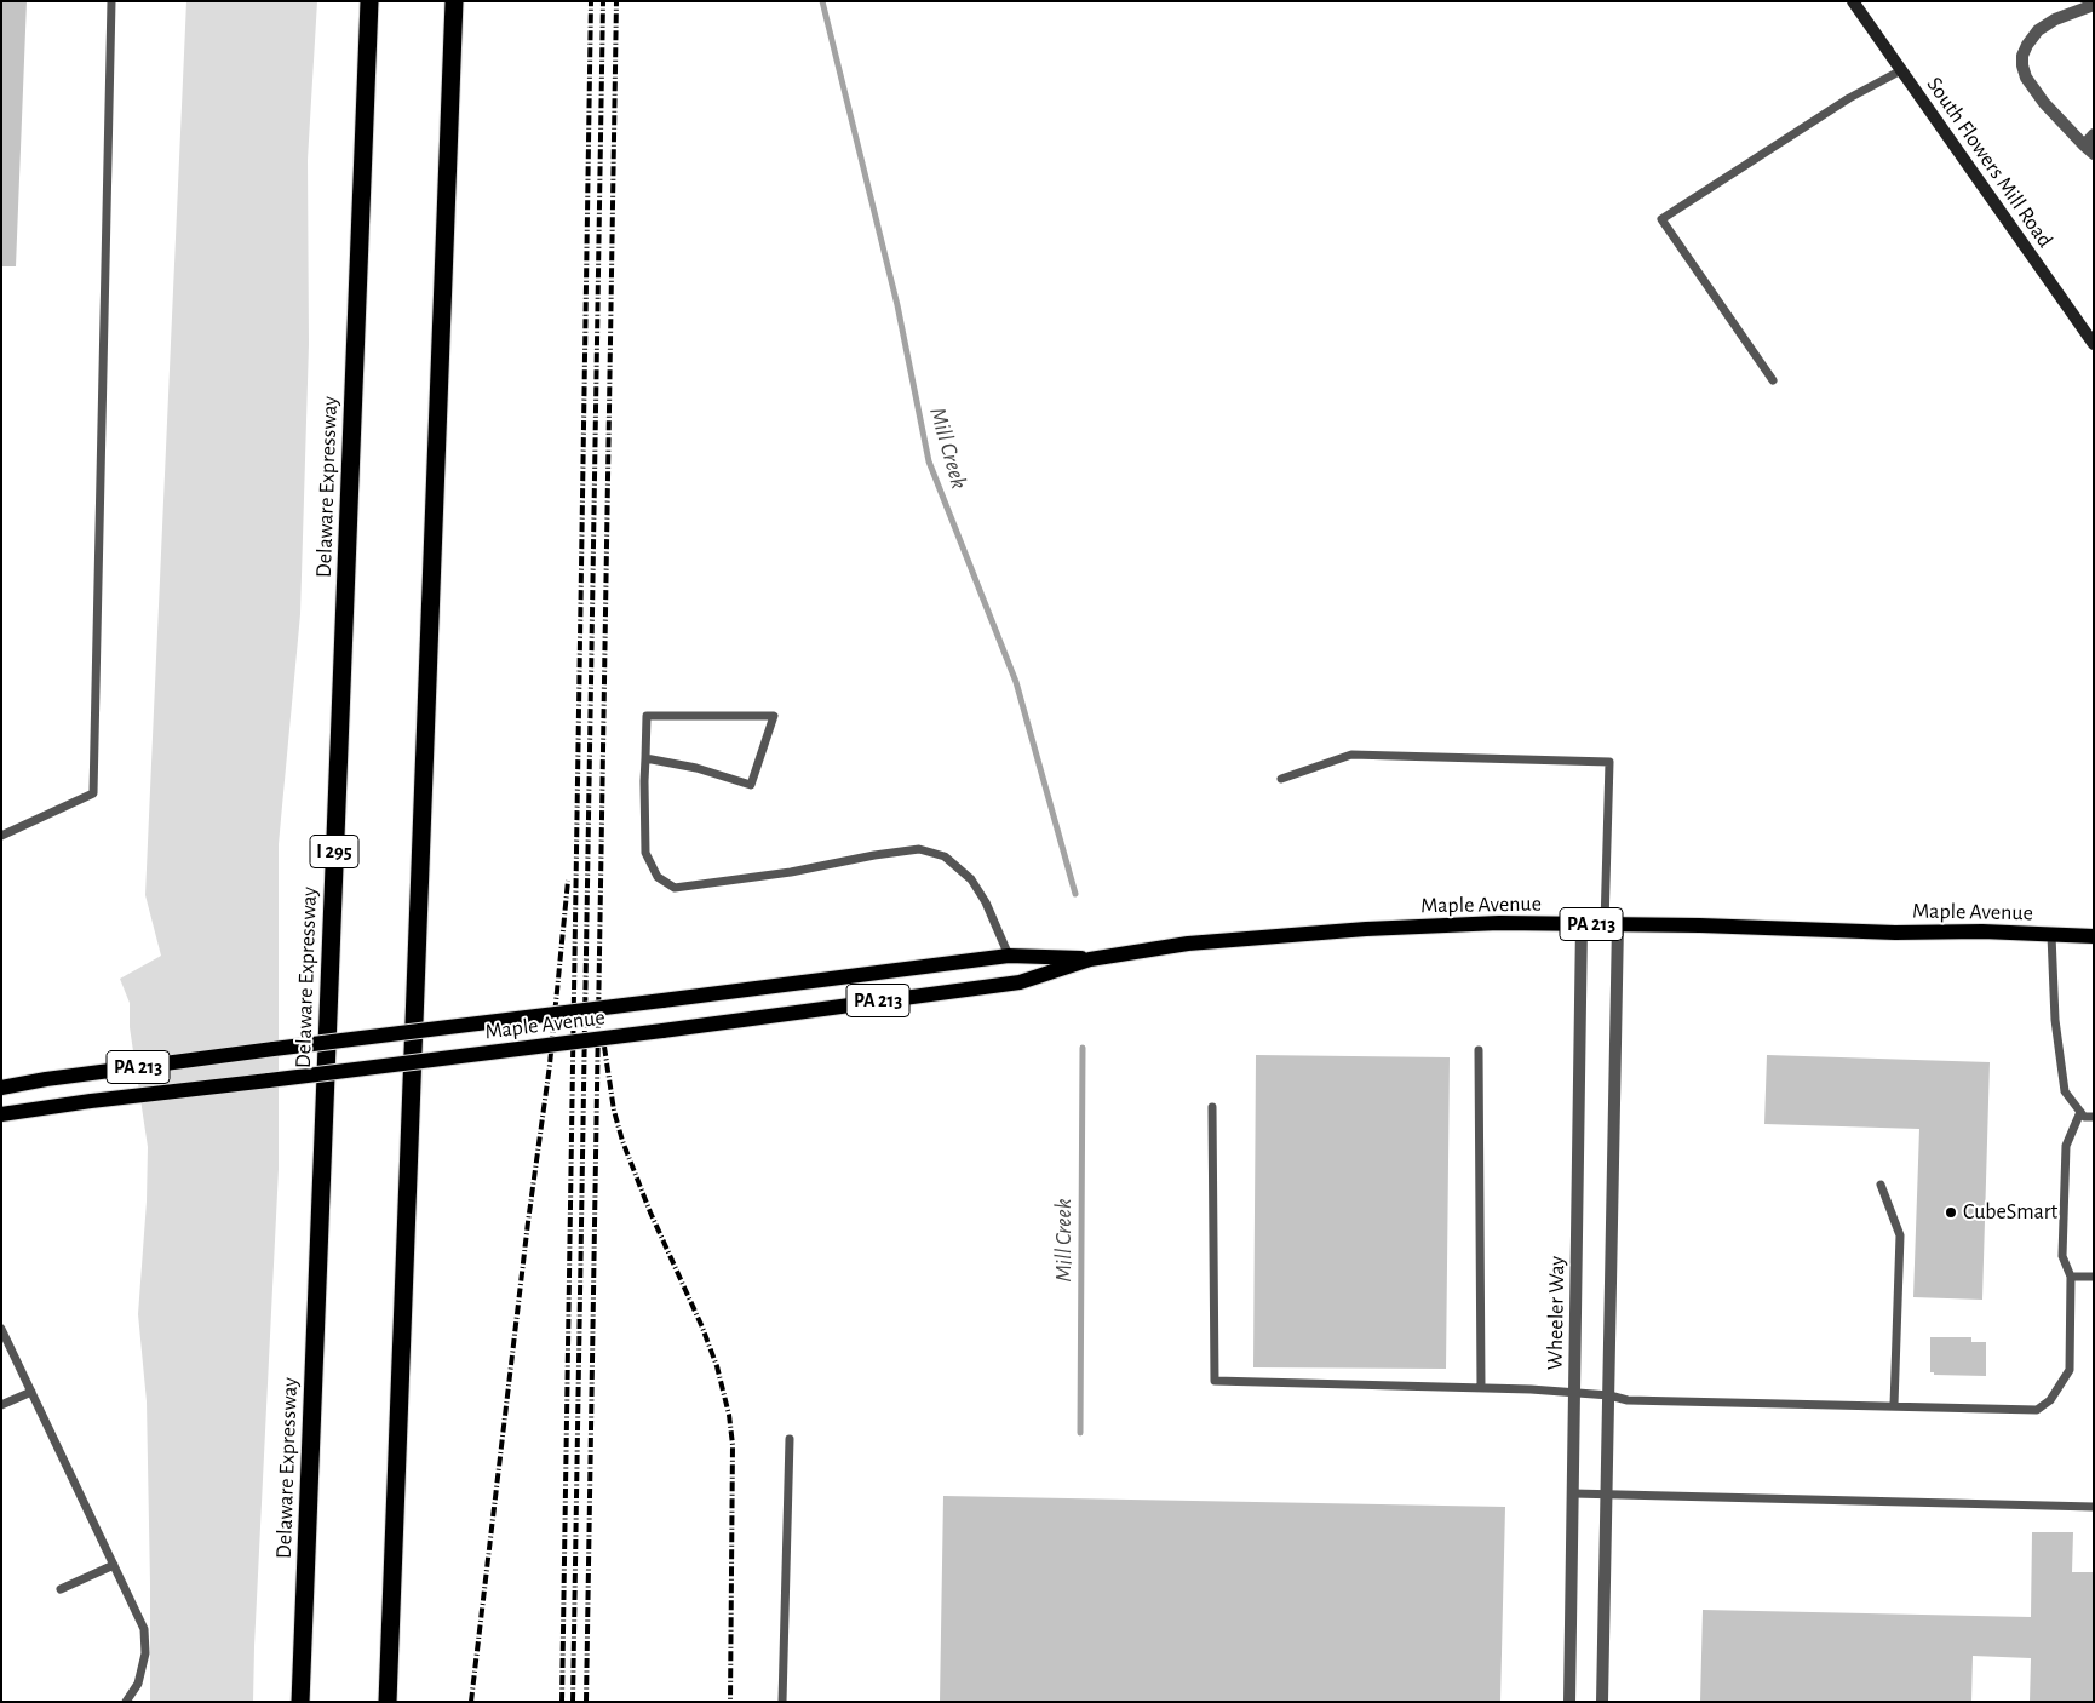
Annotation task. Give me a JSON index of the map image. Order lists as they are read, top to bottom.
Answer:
{
  "streets": {
    "highway": ["Delaware Expressway", "I 295"],
    "main road": ["South Flowers Mill Road", "Maple Avenue", "PA 213"],
    "street": ["Wheeler Way"]
  },
  "crossings": [
    ["Maple Avenue", "Wheeler Way"]
  ],
  "water": ["Mill Creek"],
  "places": ["CubeSmart"]
}
